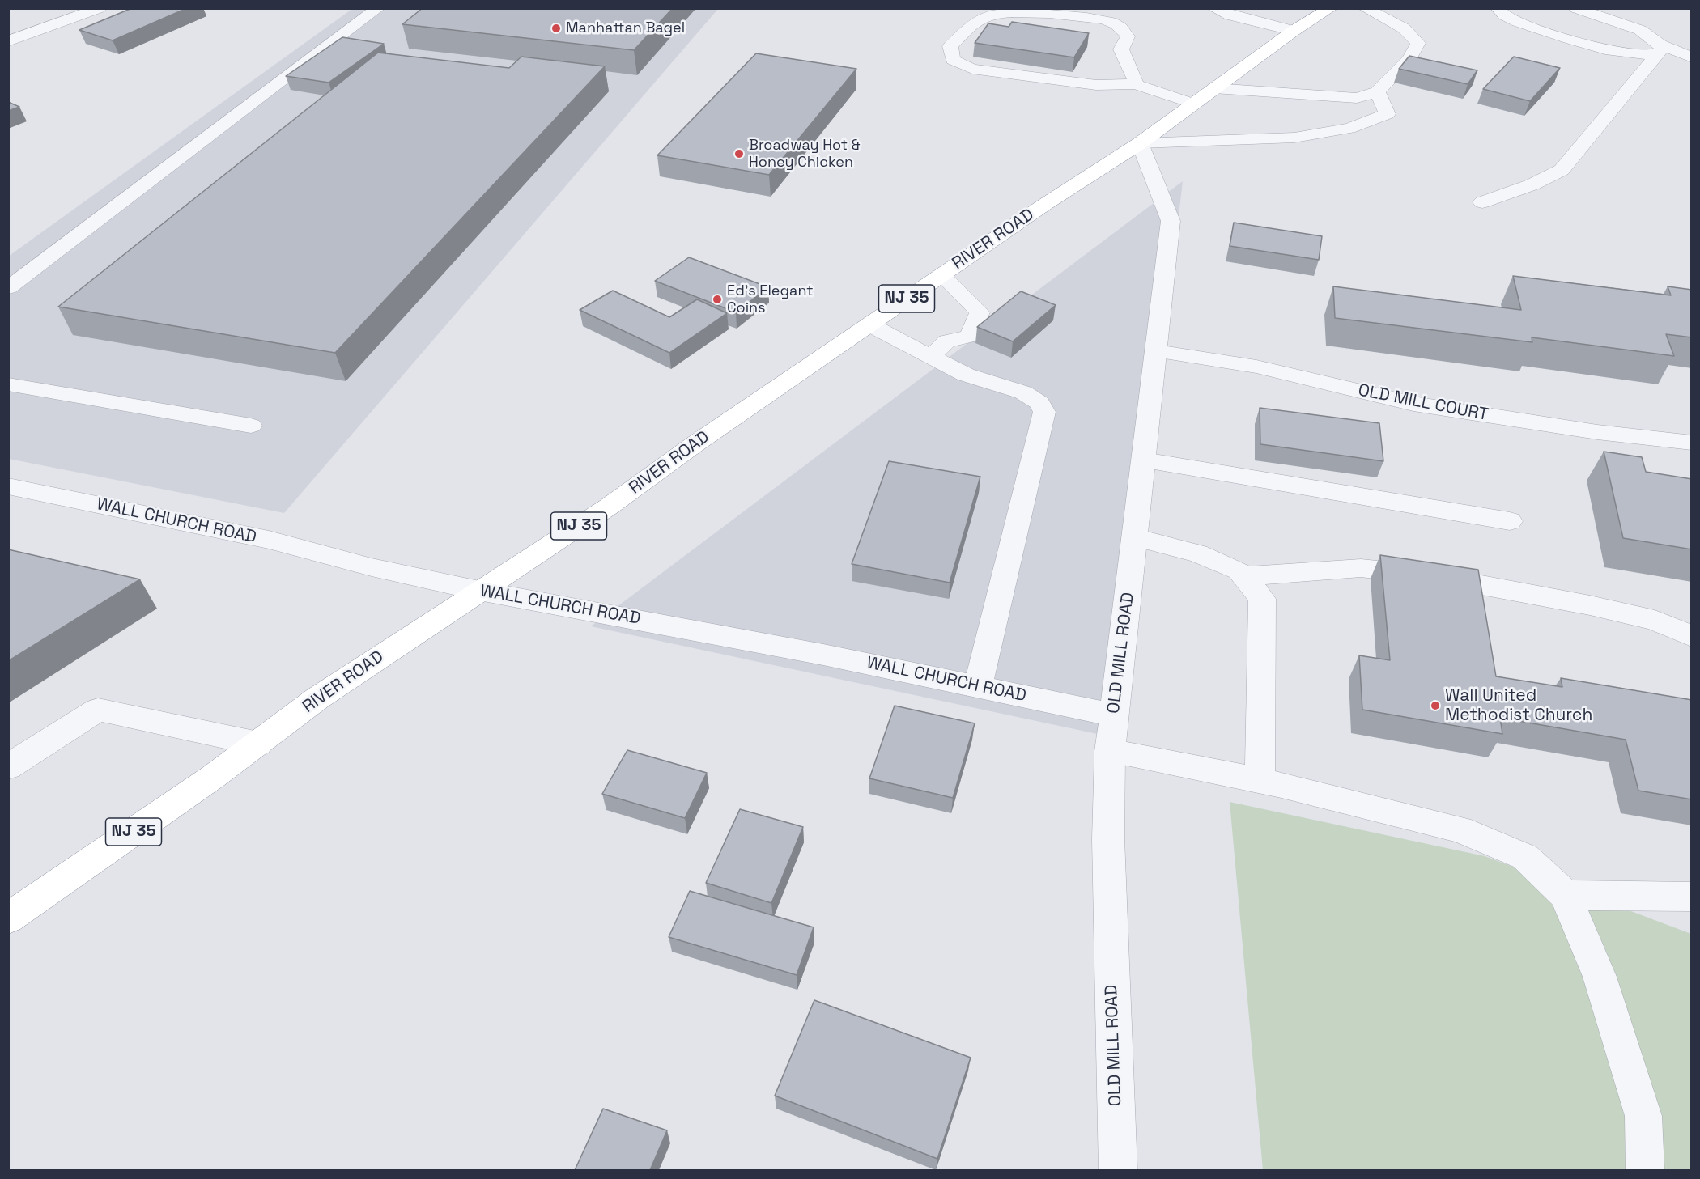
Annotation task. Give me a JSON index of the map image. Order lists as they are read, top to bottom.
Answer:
{
  "streets": {
    "highway": ["RIVER ROAD", "NJ 35"],
    "street": ["OLD MILL COURT", "WALL CHURCH ROAD", "OLD MILL ROAD"]
  },
  "crossings": [
    ["RIVER ROAD", "WALL CHURCH ROAD"],
    ["RIVER ROAD", "OLD MILL ROAD"],
    ["OLD MILL COURT", "OLD MILL ROAD"],
    ["WALL CHURCH ROAD", "OLD MILL ROAD"]
  ],
  "places": [
    "Manhattan Bagel",
    "Broadway Hot & Honey Chicken",
    "Ed's Elegant Coins",
    "Wall United Methodist Church"
  ]
}
